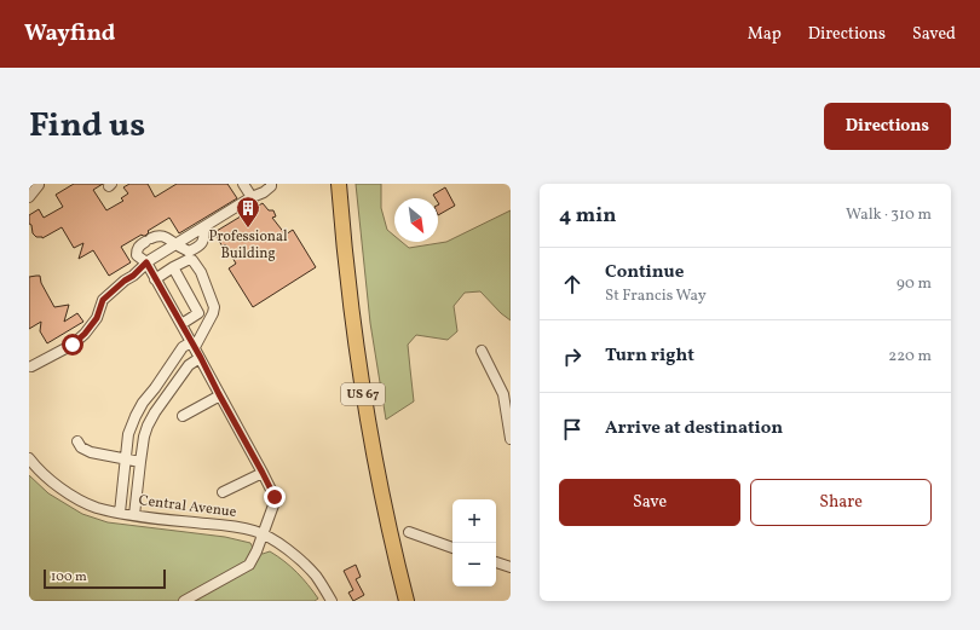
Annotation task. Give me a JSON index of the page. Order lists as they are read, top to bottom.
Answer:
{
  "streets": {
    "highway": ["US 67"],
    "street": ["Central Avenue"]
  },
  "places": {
    "building": ["Professional Building"]
  },
  "scale_bar": "100 m",
  "north": "bottom right",
  "page": {
    "header": "Wayfind",
    "nav": ["Map", "Directions", "Saved"],
    "title": "Find us",
    "buttons": [
      "Directions",
      ["Save", "Share"]
    ],
    "heading": ["4 min", "Walk · 310 m"],
    "list": [
      ["Continue", "St Francis Way", "90 m"],
      ["Turn right", "220 m"],
      "Arrive at destination"
    ],
    "map_buttons": ["+", "−"],
    "scale": "100 m"
  }
}
